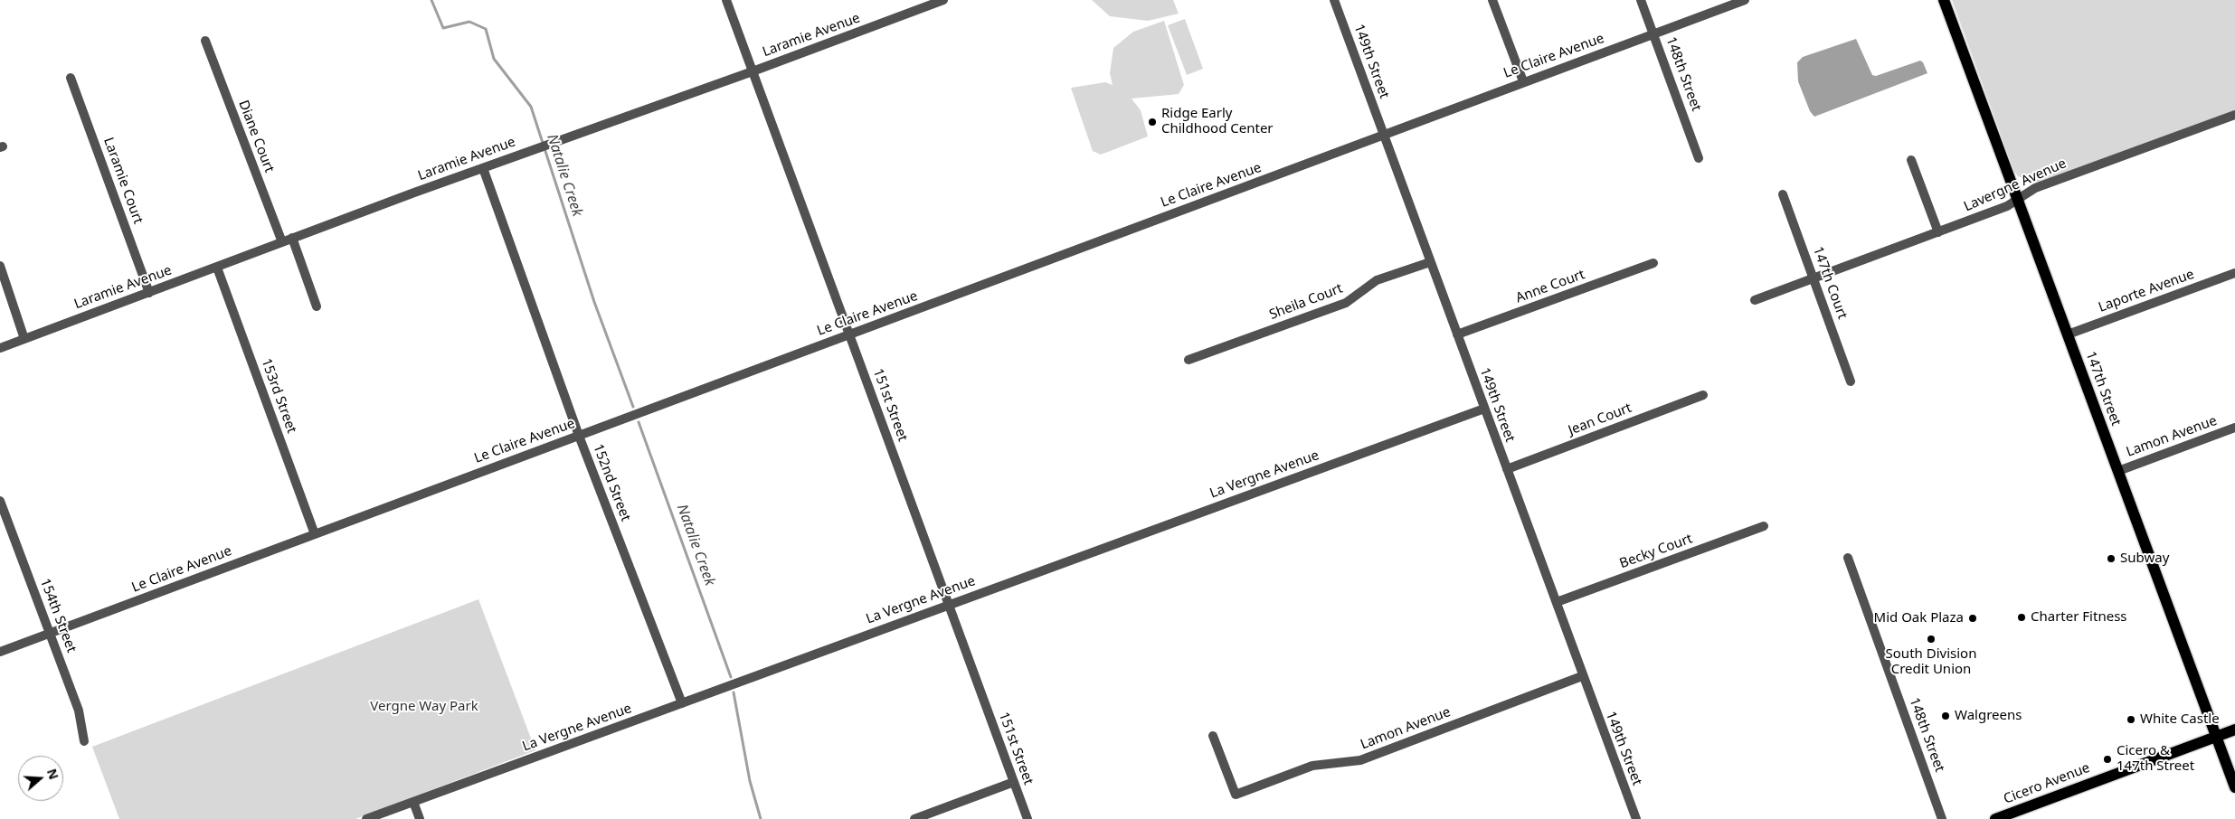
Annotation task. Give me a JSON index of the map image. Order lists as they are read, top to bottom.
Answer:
{
  "streets": {
    "main road": ["147th Street", "Cicero Avenue"],
    "street": [
      "Laramie Avenue",
      "Le Claire Avenue",
      "149th Street",
      "148th Street",
      "Diane Court",
      "Laramie Court",
      "Lavergne Avenue",
      "147th Court",
      "Anne Court",
      "Laporte Avenue",
      "Sheila Court",
      "153rd Street",
      "151st Street",
      "Jean Court",
      "Lamon Avenue",
      "La Vergne Avenue",
      "152nd Street",
      "Becky Court",
      "154th Street"
    ]
  },
  "crossings": [
    ["Laramie Avenue", "Diane Court"],
    ["Laramie Avenue", "Laramie Court"],
    ["Laramie Avenue", "153rd Street"],
    ["Laramie Avenue", "151st Street"],
    ["Laramie Avenue", "152nd Street"],
    ["Le Claire Avenue", "149th Street"],
    ["Le Claire Avenue", "148th Street"],
    ["Le Claire Avenue", "153rd Street"],
    ["Le Claire Avenue", "151st Street"],
    ["Le Claire Avenue", "152nd Street"],
    ["Le Claire Avenue", "154th Street"],
    ["149th Street", "Anne Court"],
    ["149th Street", "Sheila Court"],
    ["149th Street", "Jean Court"],
    ["149th Street", "Lamon Avenue"],
    ["149th Street", "La Vergne Avenue"],
    ["149th Street", "Becky Court"],
    ["Lavergne Avenue", "147th Court"],
    ["Lavergne Avenue", "147th Street"],
    ["Laporte Avenue", "147th Street"],
    ["147th Street", "Lamon Avenue"],
    ["147th Street", "Cicero Avenue"],
    ["151st Street", "La Vergne Avenue"],
    ["La Vergne Avenue", "152nd Street"]
  ],
  "water": ["Natalie Creek"],
  "parks": ["Vergne Way Park"],
  "places": [
    "Ridge Early Childhood Center",
    "Subway",
    "Charter Fitness",
    "Mid Oak Plaza",
    "South Division Credit Union",
    "Walgreens",
    "White Castle",
    "Cicero & 147th Street"
  ],
  "north": "right"
}
